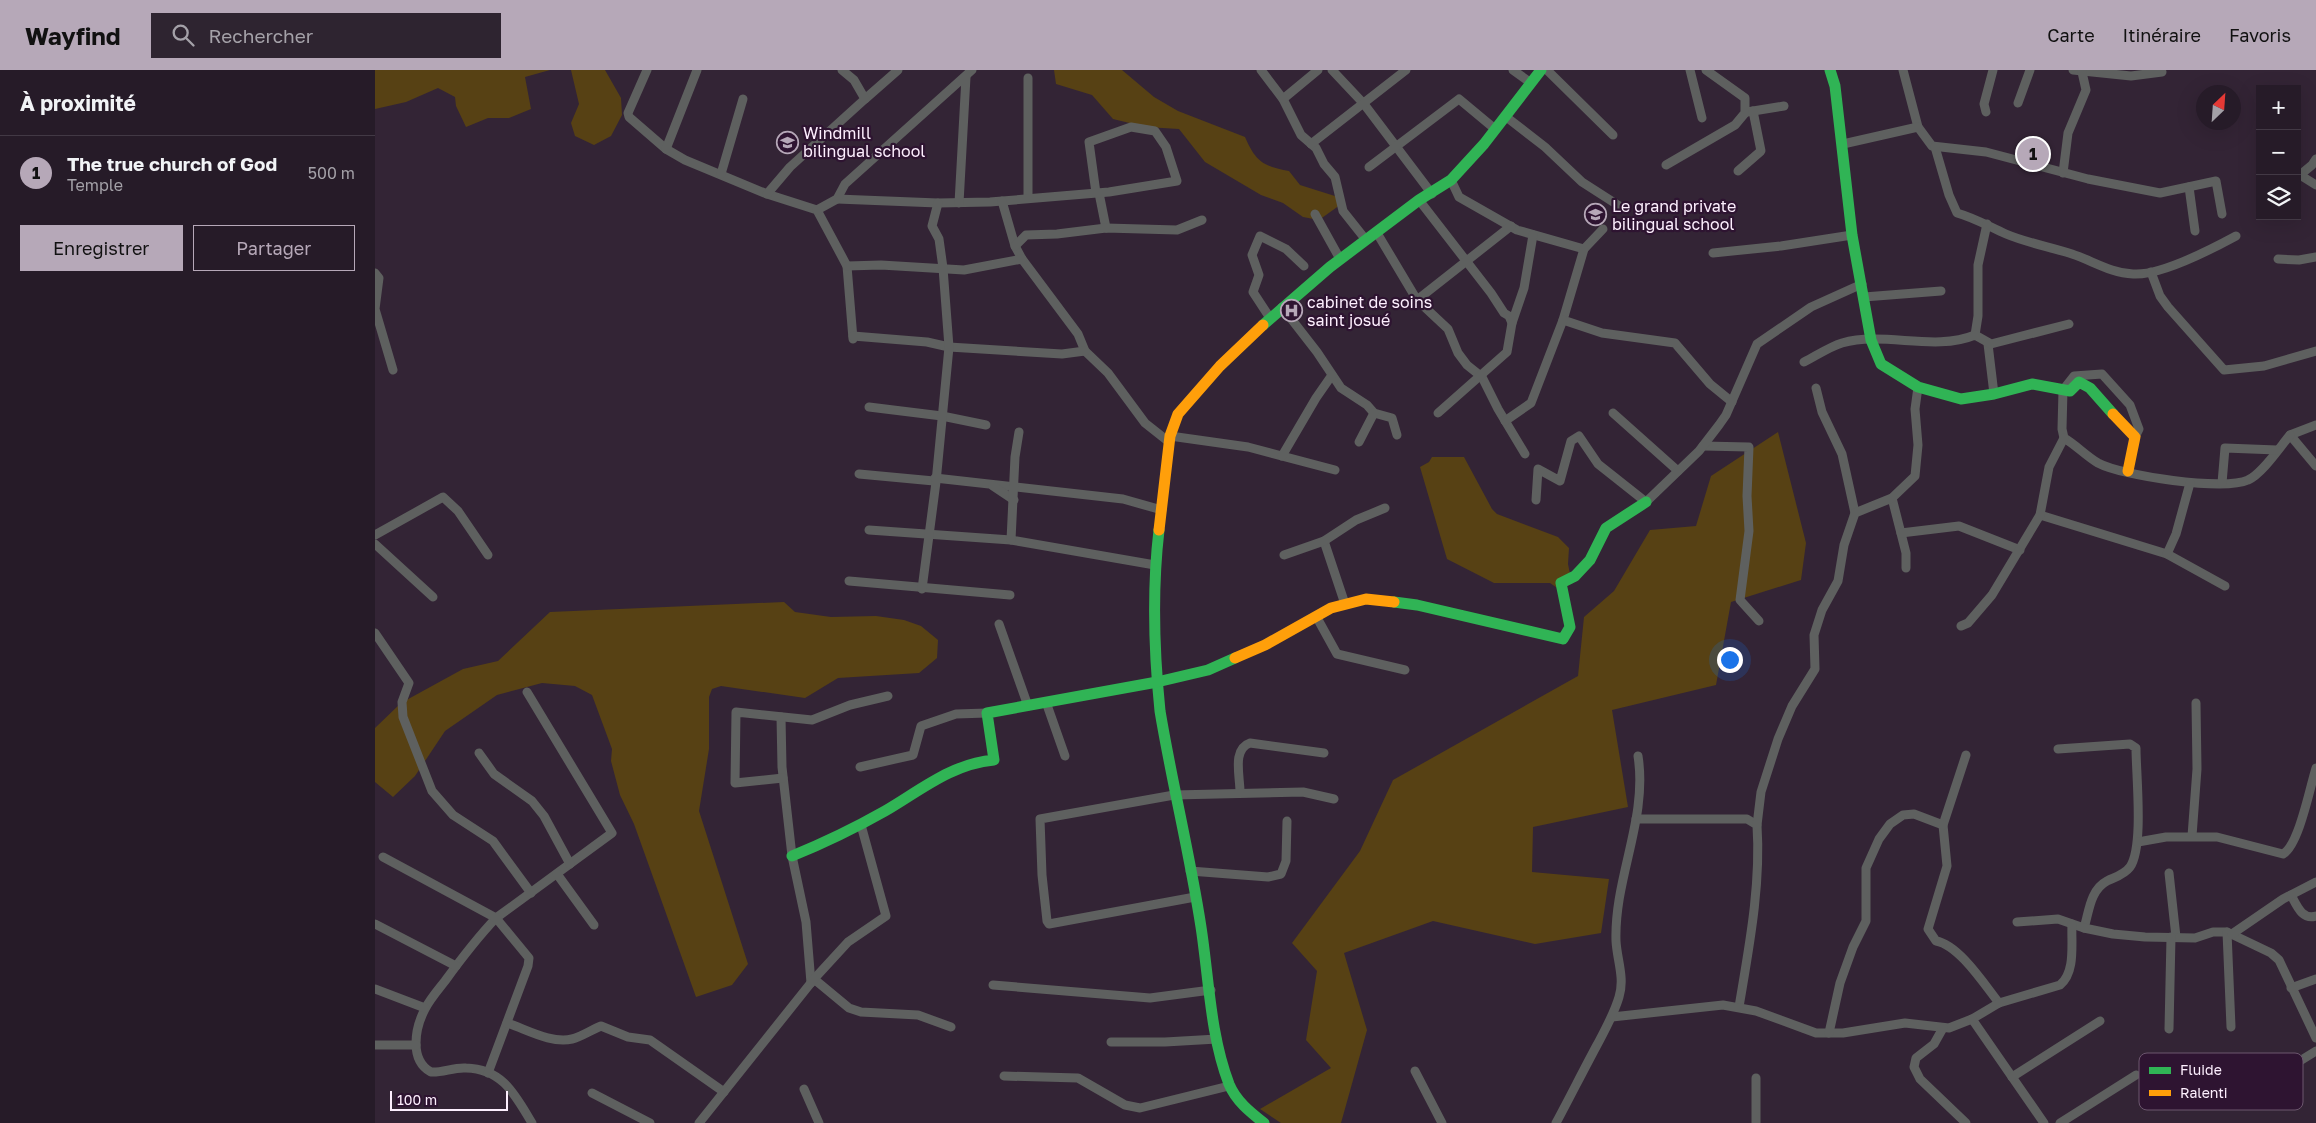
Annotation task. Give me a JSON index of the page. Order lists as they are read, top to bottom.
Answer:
{
  "places": {
    "school or university": ["Windmill bilingual school", "Le grand private bilingual school"],
    "hospital": ["cabinet de soins saint josué"]
  },
  "legend": ["Fluide", "Ralenti"],
  "scale_bar": "100 m",
  "north": "top right",
  "page": {
    "header": "Wayfind",
    "search": "Rechercher",
    "nav": ["Carte", "Itinéraire", "Favoris"],
    "heading": "À proximité",
    "map_buttons": ["+", "−"],
    "list": [
      {
        "mark": "1",
        "name": "The true church of God",
        "note": "Temple",
        "value": "500 m"
      }
    ],
    "pins": "1",
    "buttons": ["Enregistrer", "Partager"],
    "scale": "100 m"
  }
}
